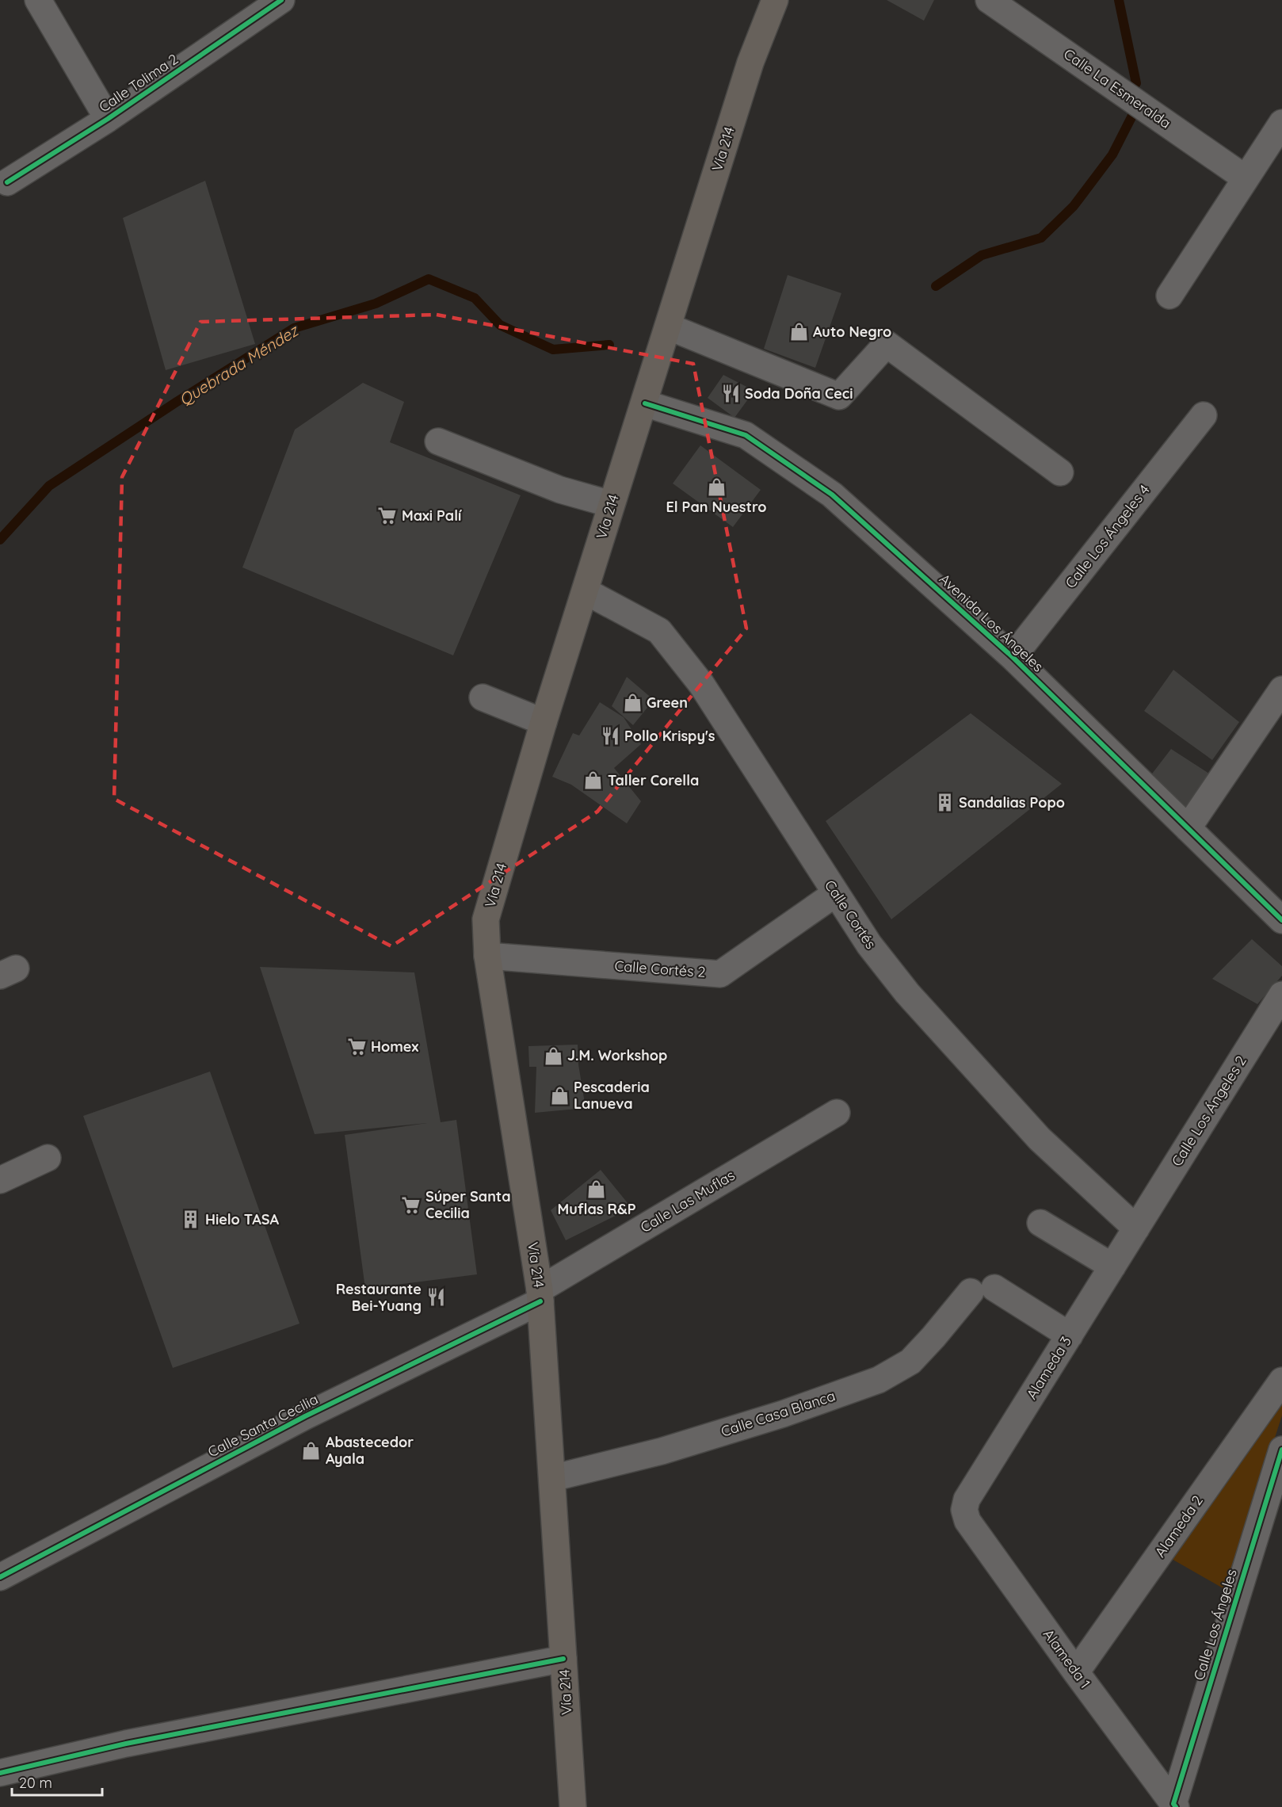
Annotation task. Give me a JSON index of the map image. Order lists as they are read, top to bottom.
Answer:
{
  "streets": {
    "main road": ["Vía 214"],
    "street": [
      "Calle Tolima 2",
      "Calle La Esmeralda",
      "Calle Los Ángeles 4",
      "Avenida Los Ángeles",
      "Calle Cortés",
      "Calle Cortés 2",
      "Calle Los Ángeles 2",
      "Calle Las Muflas",
      "Alameda 3",
      "Calle Casa Blanca",
      "Calle Santa Cecilia",
      "Alameda 2",
      "Calle Los Ángeles",
      "Alameda 1"
    ]
  },
  "crossings": [
    ["Vía 214", "Avenida Los Ángeles"],
    ["Vía 214", "Calle Cortés"],
    ["Vía 214", "Calle Cortés 2"],
    ["Vía 214", "Calle Las Muflas"],
    ["Vía 214", "Calle Casa Blanca"],
    ["Vía 214", "Calle Santa Cecilia"],
    ["Calle Los Ángeles 4", "Avenida Los Ángeles"],
    ["Calle Cortés", "Calle Cortés 2"],
    ["Calle Cortés", "Calle Los Ángeles 2"],
    ["Calle Cortés", "Alameda 3"],
    ["Calle Los Ángeles 2", "Alameda 3"],
    ["Calle Las Muflas", "Calle Santa Cecilia"],
    ["Alameda 3", "Calle Casa Blanca"],
    ["Alameda 3", "Alameda 1"],
    ["Alameda 2", "Alameda 1"],
    ["Calle Los Ángeles", "Alameda 1"]
  ],
  "water": ["Quebrada Méndez"],
  "places": {
    "shop": [
      "Auto Negro",
      "El Pan Nuestro",
      "Green",
      "Taller Corella",
      "J.M. Workshop",
      "Pescaderia Lanueva",
      "Muflas R&P",
      "Abastecedor Ayala"
    ],
    "restaurant": ["Soda Doña Ceci", "Pollo Krispy's", "Restaurante Bei-Yuang"],
    "supermarket": ["Maxi Palí", "Homex", "Súper Santa Cecilia"],
    "building": ["Sandalias Popo", "Hielo TASA"]
  },
  "scale_bar": "20 m"
}
